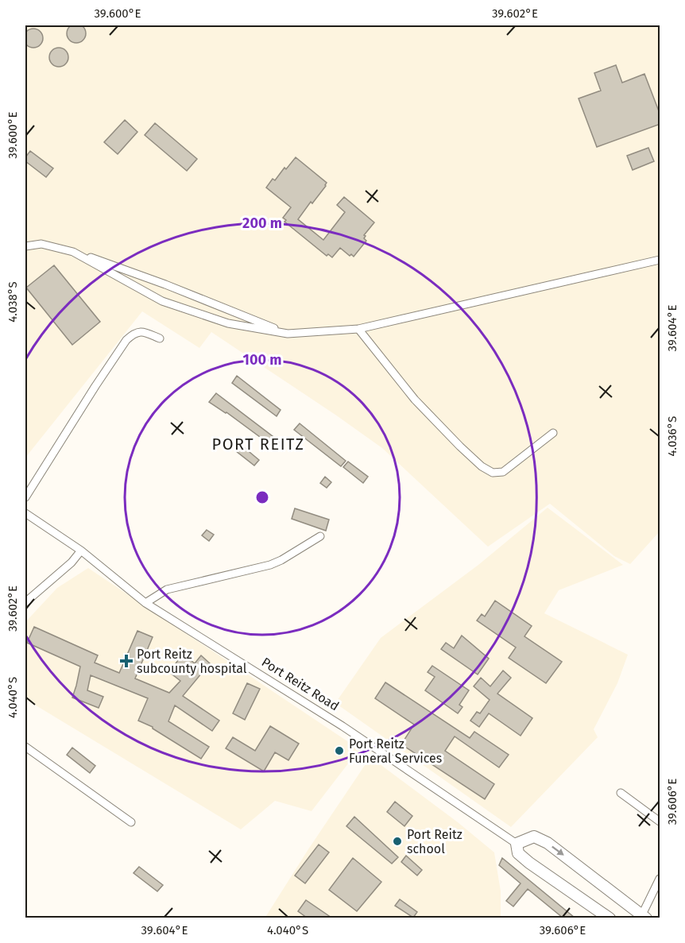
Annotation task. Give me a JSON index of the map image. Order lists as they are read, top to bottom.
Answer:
{
  "streets": {
    "main road": ["Port Reitz Road"]
  },
  "districts": ["PORT REITZ"],
  "places": {
    "health": ["Port Reitz subcounty hospital"],
    "other": ["Port Reitz Funeral Services", "Port Reitz school"]
  },
  "coordinates": [
    "39.600°E",
    "39.602°E",
    "4.038°S",
    "39.604°E",
    "4.036°S",
    "4.040°S",
    "39.606°E"
  ],
  "rings": ["200 m", "100 m"]
}
